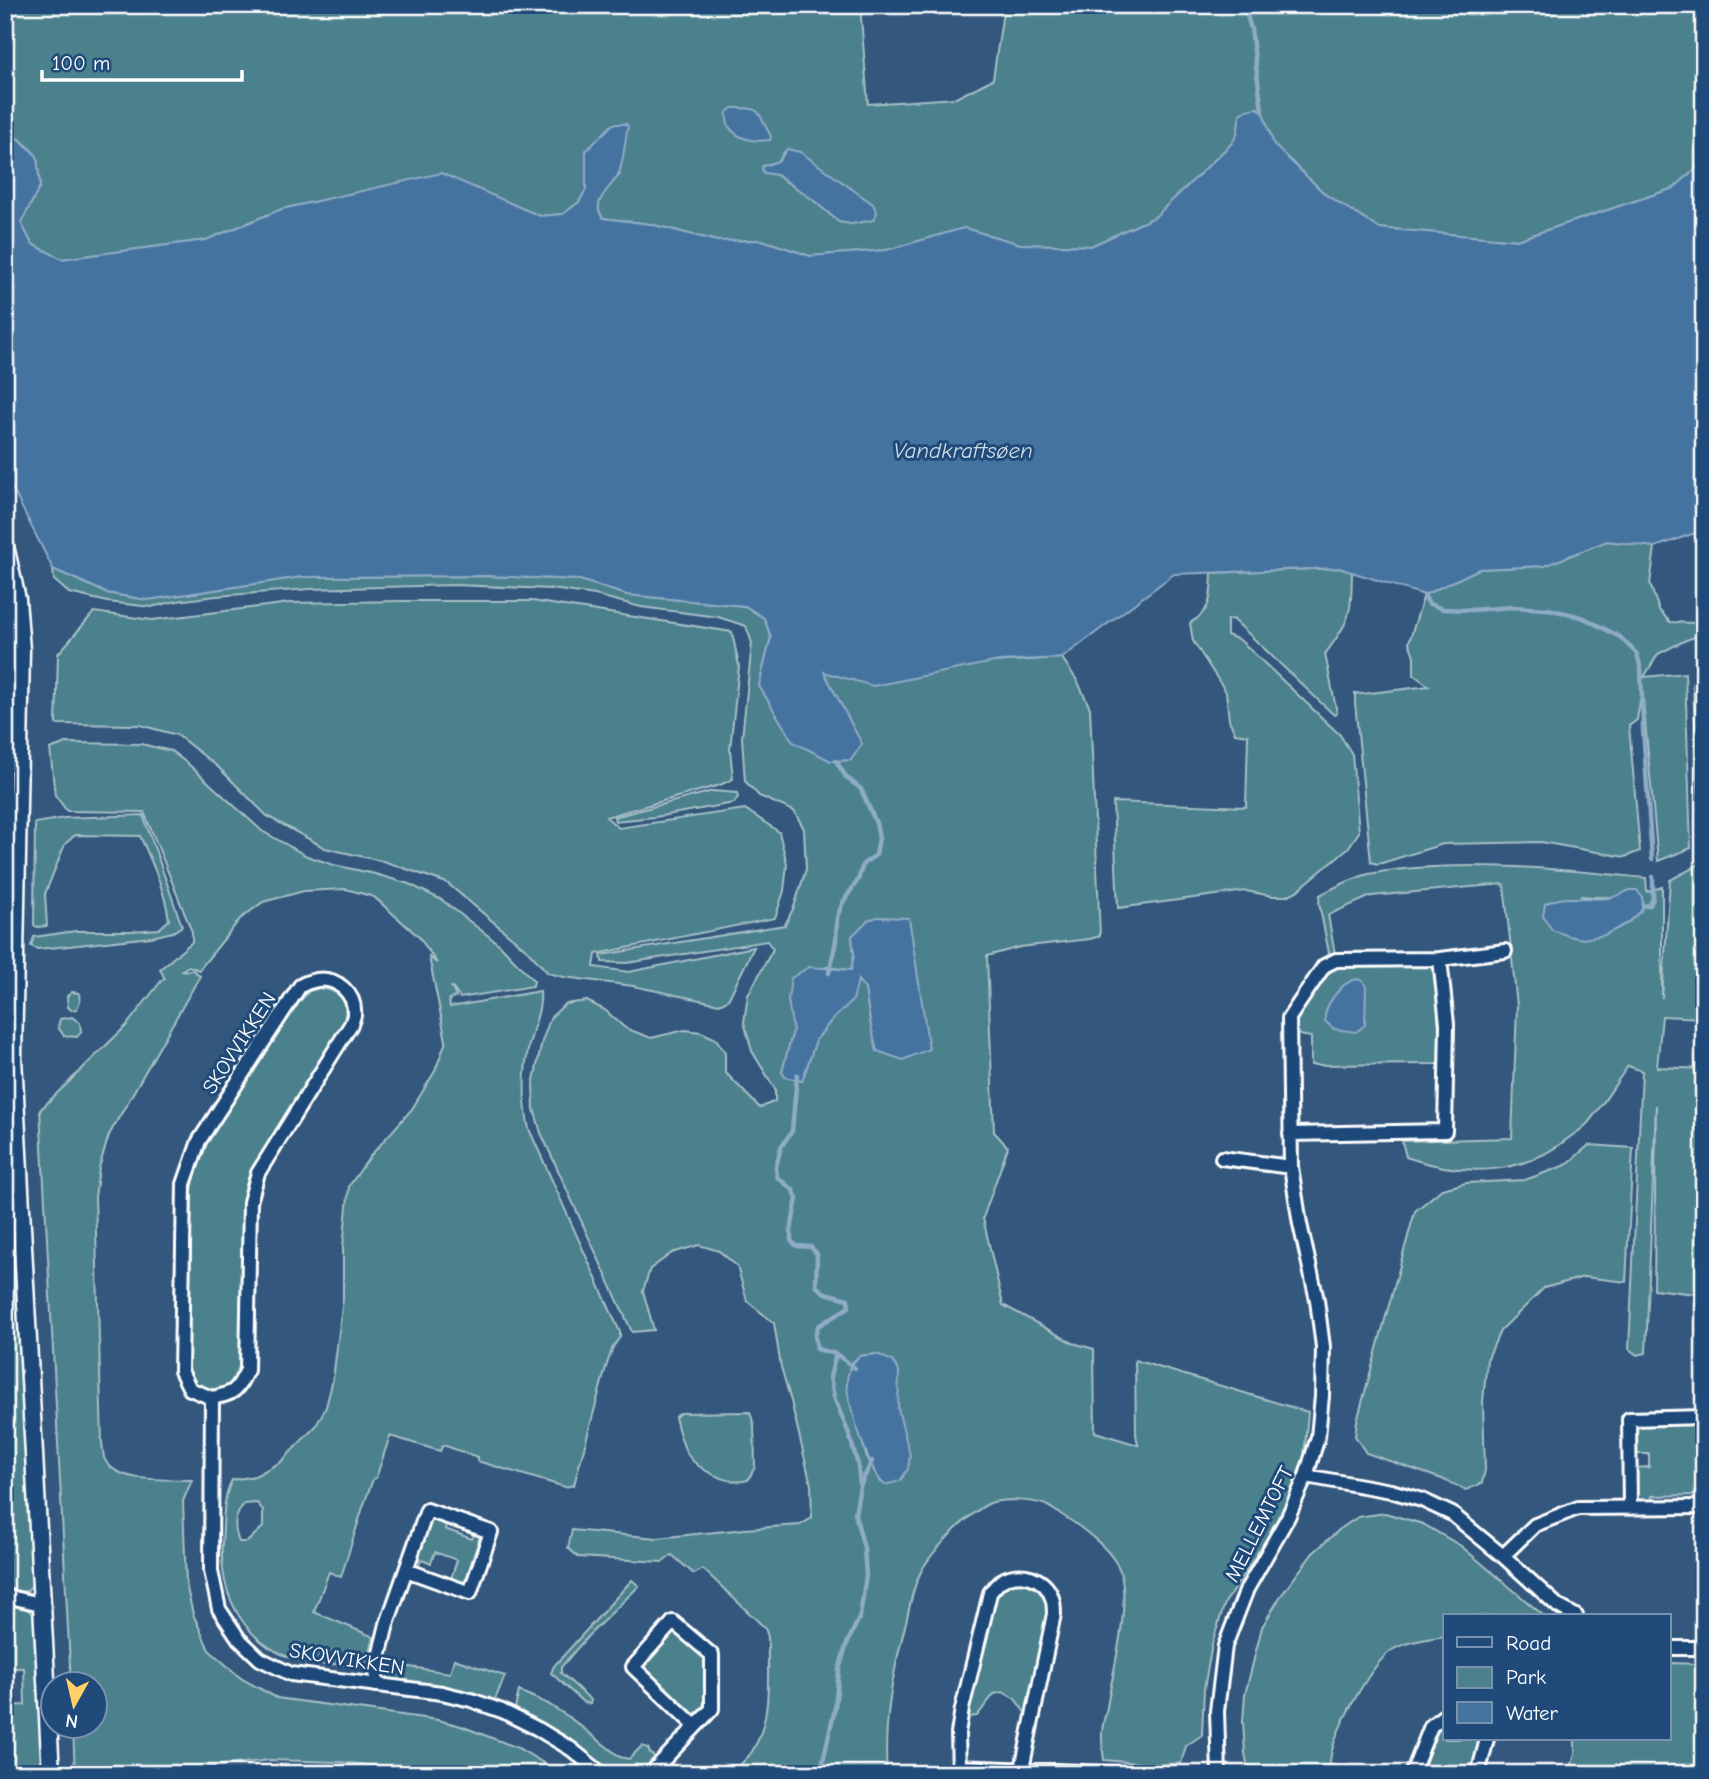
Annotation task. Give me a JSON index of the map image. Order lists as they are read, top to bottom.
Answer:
{
  "streets": {
    "street": ["SKOVVIKKEN", "MELLEMTOFT"]
  },
  "water": ["Vandkraftsøen"],
  "legend": ["Road", "Park", "Water"],
  "scale_bar": "100 m",
  "north": "bottom"
}
